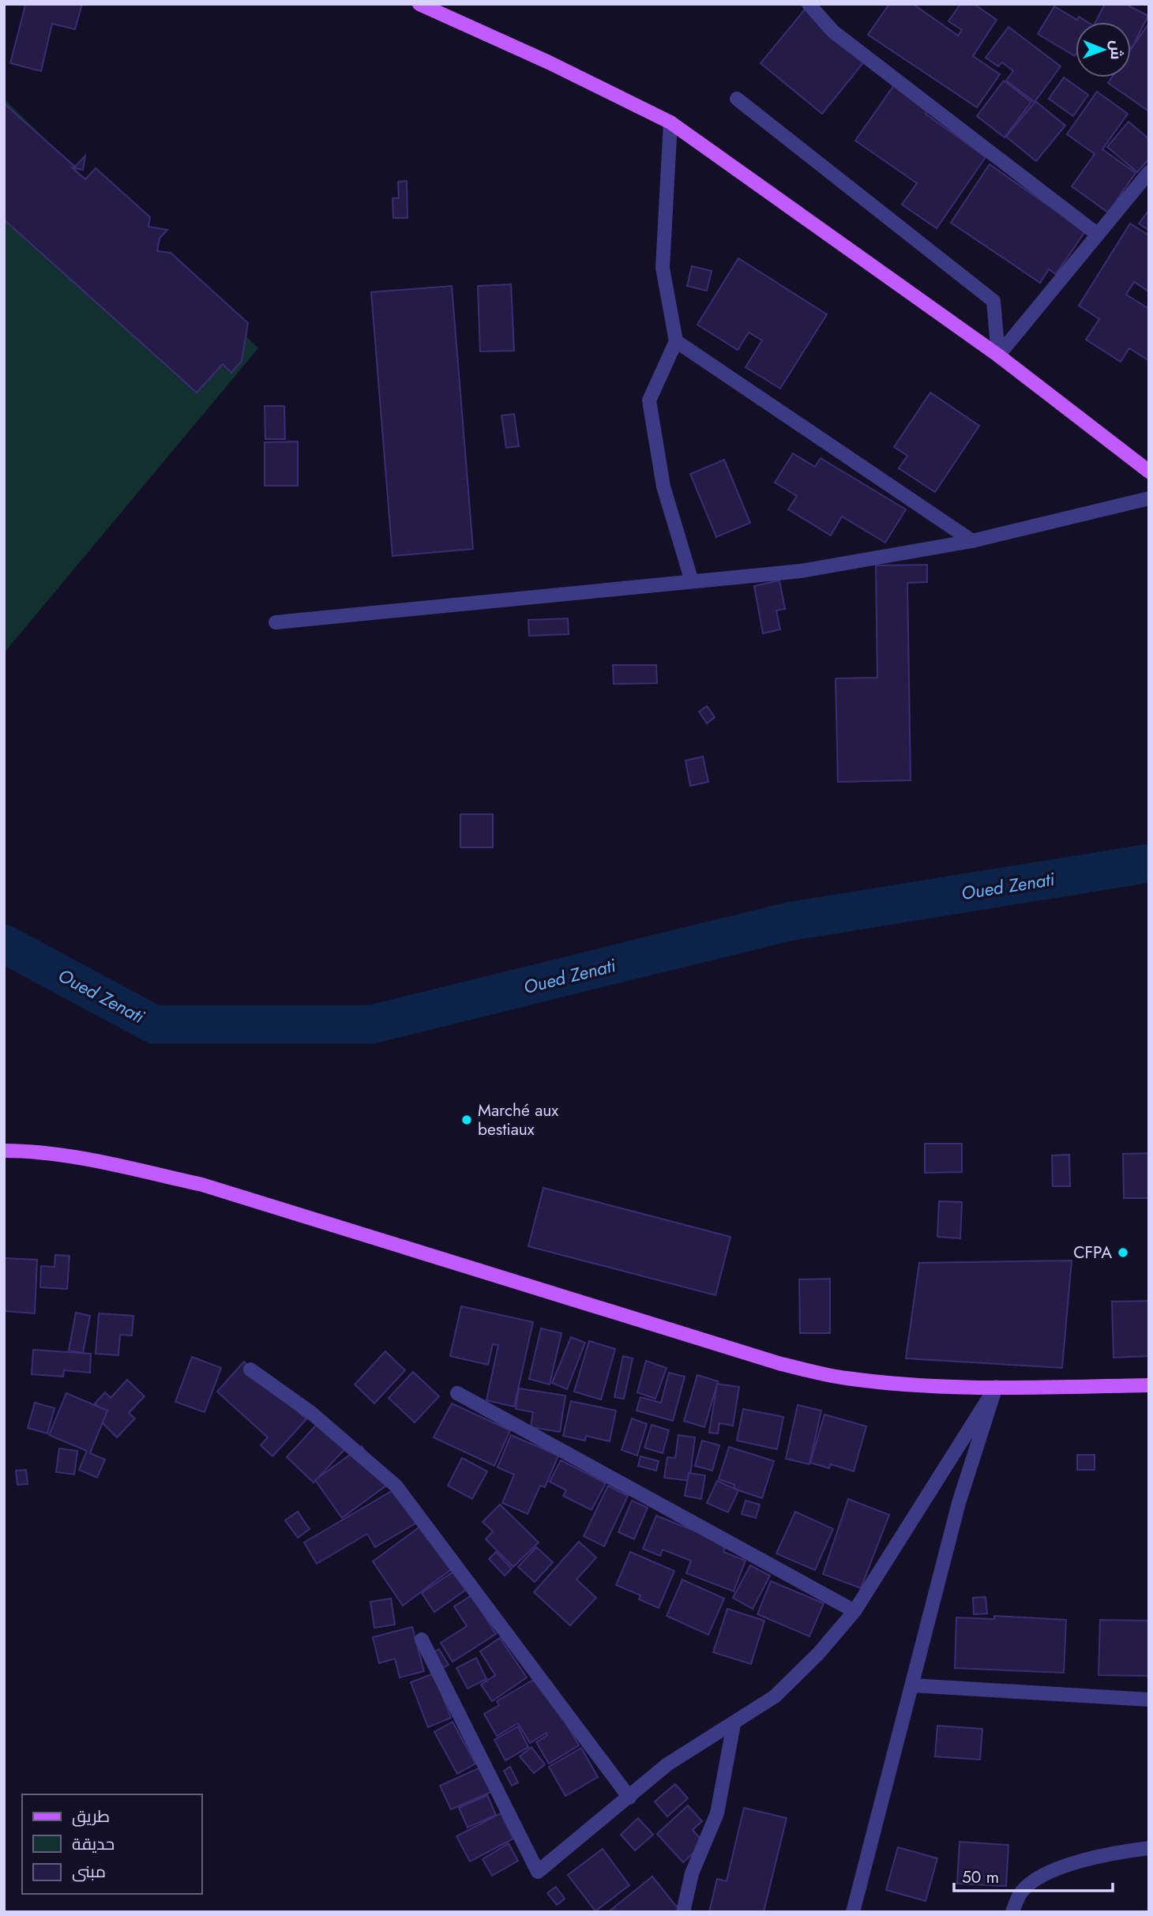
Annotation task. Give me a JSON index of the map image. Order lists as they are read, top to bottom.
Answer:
{
  "water": ["Oued Zenati"],
  "places": ["Marché aux bestiaux", "CFPA"],
  "legend": ["طريق", "حديقة", "مبنى"],
  "scale_bar": "50 m",
  "north": "right"
}
